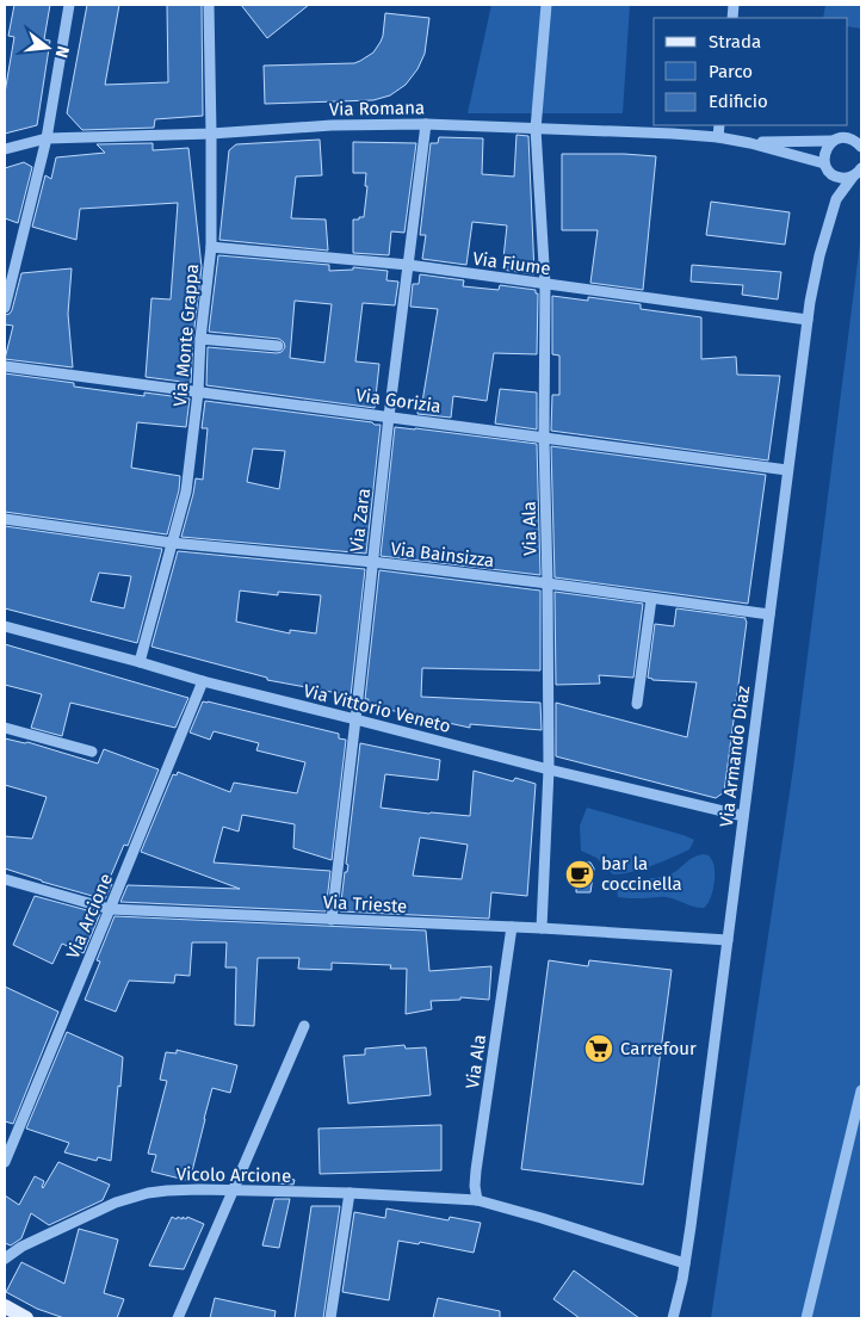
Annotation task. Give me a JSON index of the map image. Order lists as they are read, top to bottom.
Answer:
{
  "streets": {
    "street": [
      "Via Romana",
      "Via Fiume",
      "Via Monte Grappa",
      "Via Gorizia",
      "Via Zara",
      "Via Ala",
      "Via Bainsizza",
      "Via Vittorio Veneto",
      "Via Armando Diaz",
      "Via Trieste",
      "Via Arcione",
      "Vicolo Arcione"
    ]
  },
  "crossings": [
    ["Via Romana", "Via Monte Grappa"],
    ["Via Romana", "Via Zara"],
    ["Via Romana", "Via Ala"],
    ["Via Romana", "Via Armando Diaz"],
    ["Via Fiume", "Via Monte Grappa"],
    ["Via Fiume", "Via Zara"],
    ["Via Fiume", "Via Ala"],
    ["Via Fiume", "Via Armando Diaz"],
    ["Via Monte Grappa", "Via Gorizia"],
    ["Via Monte Grappa", "Via Bainsizza"],
    ["Via Monte Grappa", "Via Vittorio Veneto"],
    ["Via Gorizia", "Via Zara"],
    ["Via Gorizia", "Via Ala"],
    ["Via Gorizia", "Via Armando Diaz"],
    ["Via Zara", "Via Bainsizza"],
    ["Via Zara", "Via Vittorio Veneto"],
    ["Via Zara", "Via Trieste"],
    ["Via Ala", "Via Bainsizza"],
    ["Via Ala", "Via Vittorio Veneto"],
    ["Via Ala", "Via Trieste"],
    ["Via Ala", "Vicolo Arcione"],
    ["Via Bainsizza", "Via Armando Diaz"],
    ["Via Vittorio Veneto", "Via Armando Diaz"],
    ["Via Vittorio Veneto", "Via Arcione"],
    ["Via Armando Diaz", "Via Trieste"],
    ["Via Armando Diaz", "Vicolo Arcione"],
    ["Via Trieste", "Via Arcione"]
  ],
  "places": {
    "cafe": ["bar la coccinella"],
    "supermarket": ["Carrefour"]
  },
  "legend": ["Strada", "Parco", "Edificio"],
  "north": "right"
}
